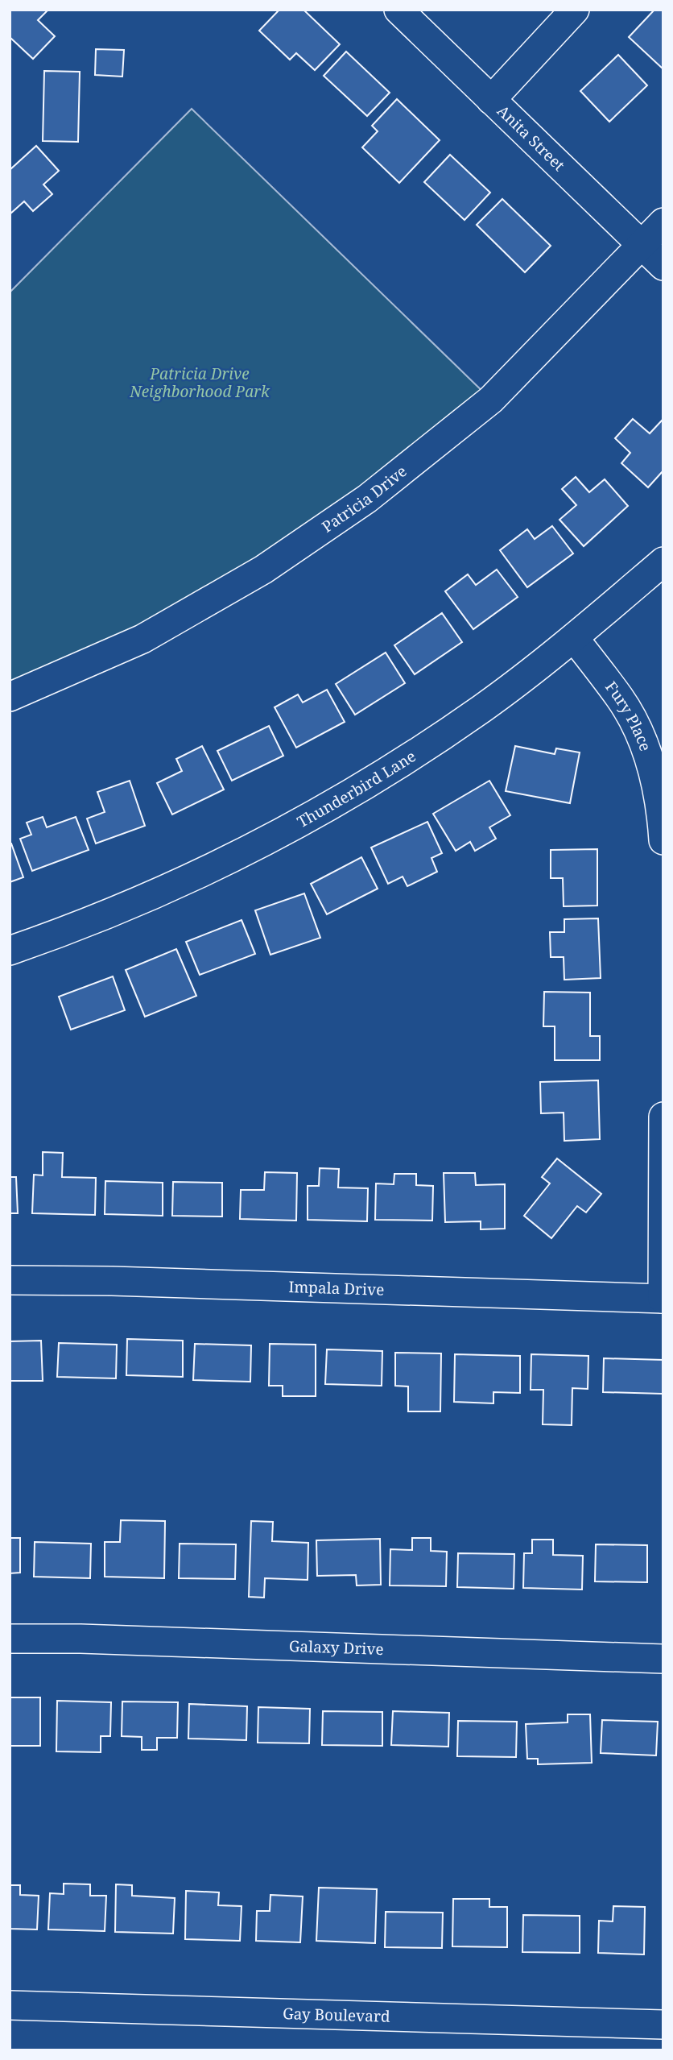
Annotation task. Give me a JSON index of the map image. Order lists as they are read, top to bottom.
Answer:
{
  "streets": {
    "street": [
      "Anita Street",
      "Patricia Drive",
      "Fury Place",
      "Thunderbird Lane",
      "Impala Drive",
      "Galaxy Drive",
      "Gay Boulevard"
    ]
  },
  "crossings": [
    ["Anita Street", "Patricia Drive"],
    ["Fury Place", "Thunderbird Lane"]
  ],
  "parks": ["Patricia Drive Neighborhood Park"]
}
